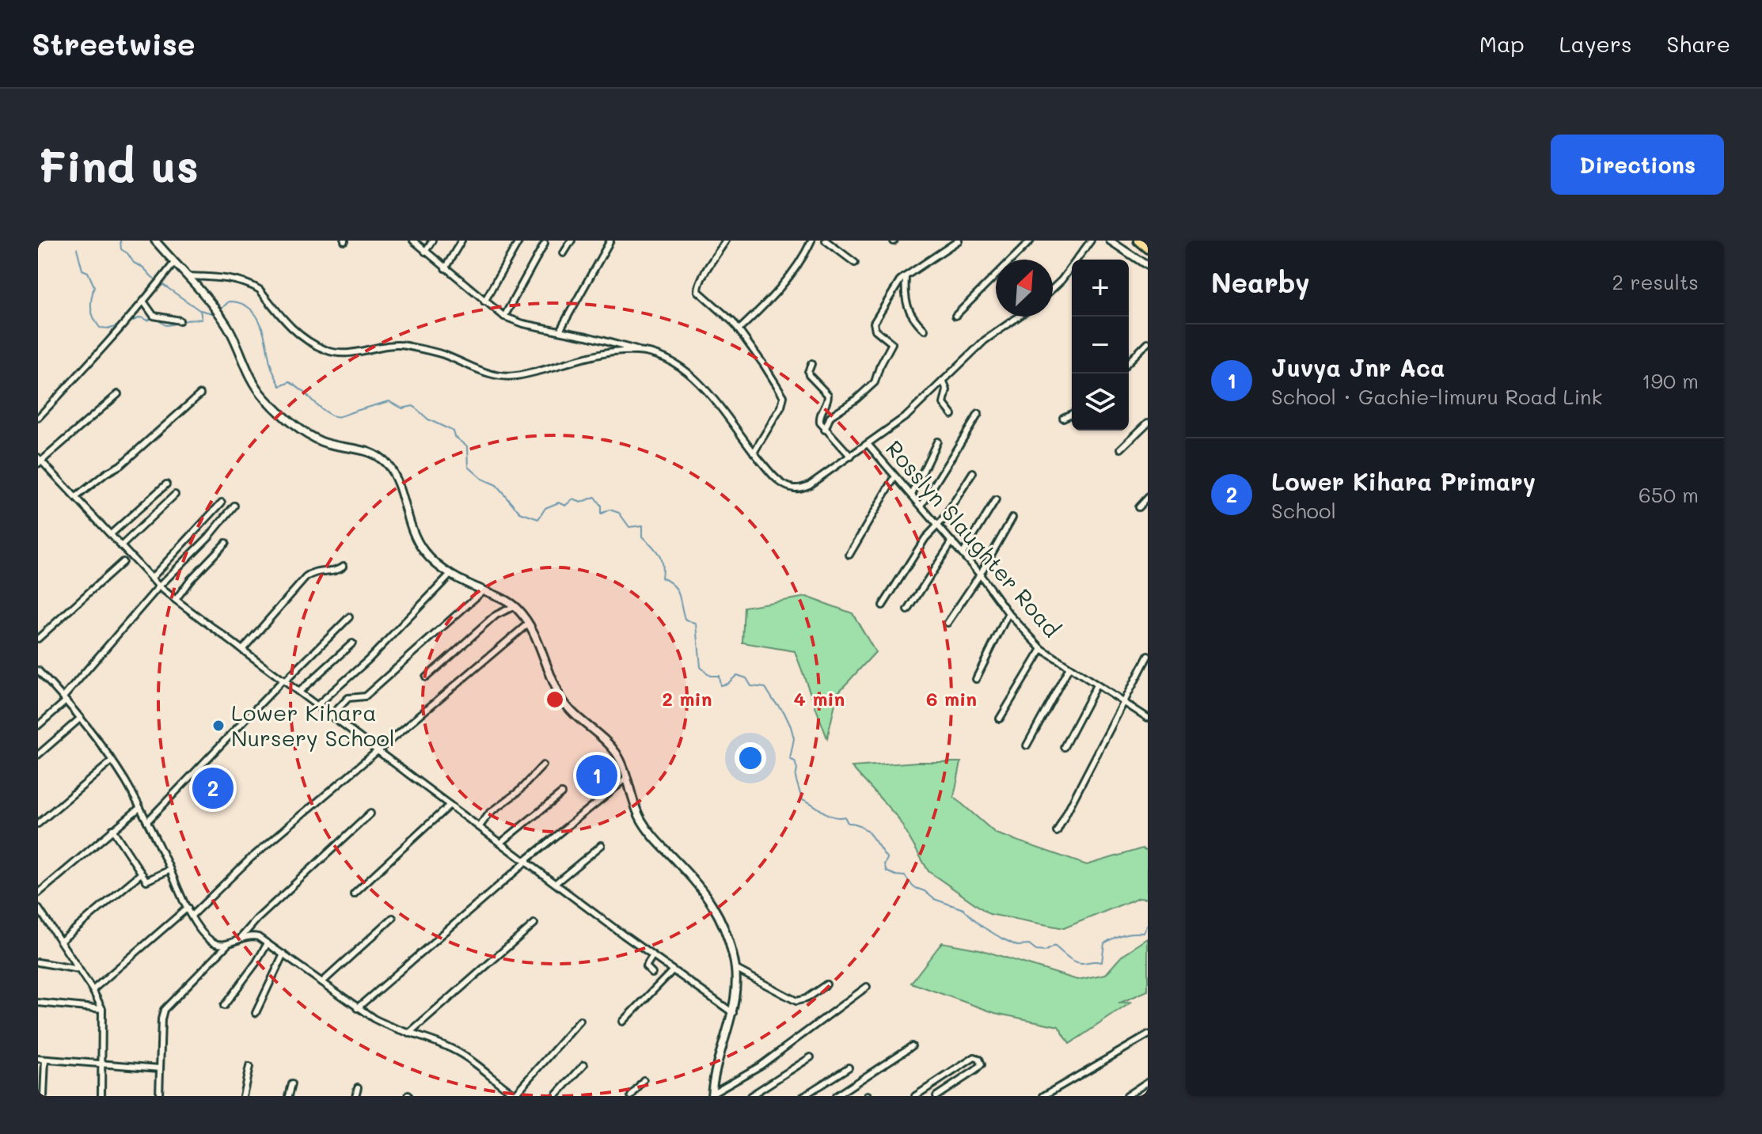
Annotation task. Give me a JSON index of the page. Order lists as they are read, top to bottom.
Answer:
{
  "streets": {
    "street": ["Rosslyn Slaughter Road"]
  },
  "places": ["Lower Kihara Nursery School"],
  "north": "top right",
  "page": {
    "header": "Streetwise",
    "nav": ["Map", "Layers", "Share"],
    "buttons": "Directions",
    "title": "Find us",
    "heading": ["Nearby", "2 results"],
    "map_buttons": ["+", "−"],
    "list": [
      {
        "mark": "1",
        "name": "Juvya Jnr Aca",
        "note": "School · Gachie-limuru Road Link",
        "value": "190 m"
      },
      {
        "mark": "2",
        "name": "Lower Kihara Primary",
        "note": "School",
        "value": "650 m"
      }
    ],
    "pins": ["1", "2"]
  },
  "rings": ["2 min", "4 min", "6 min"]
}
